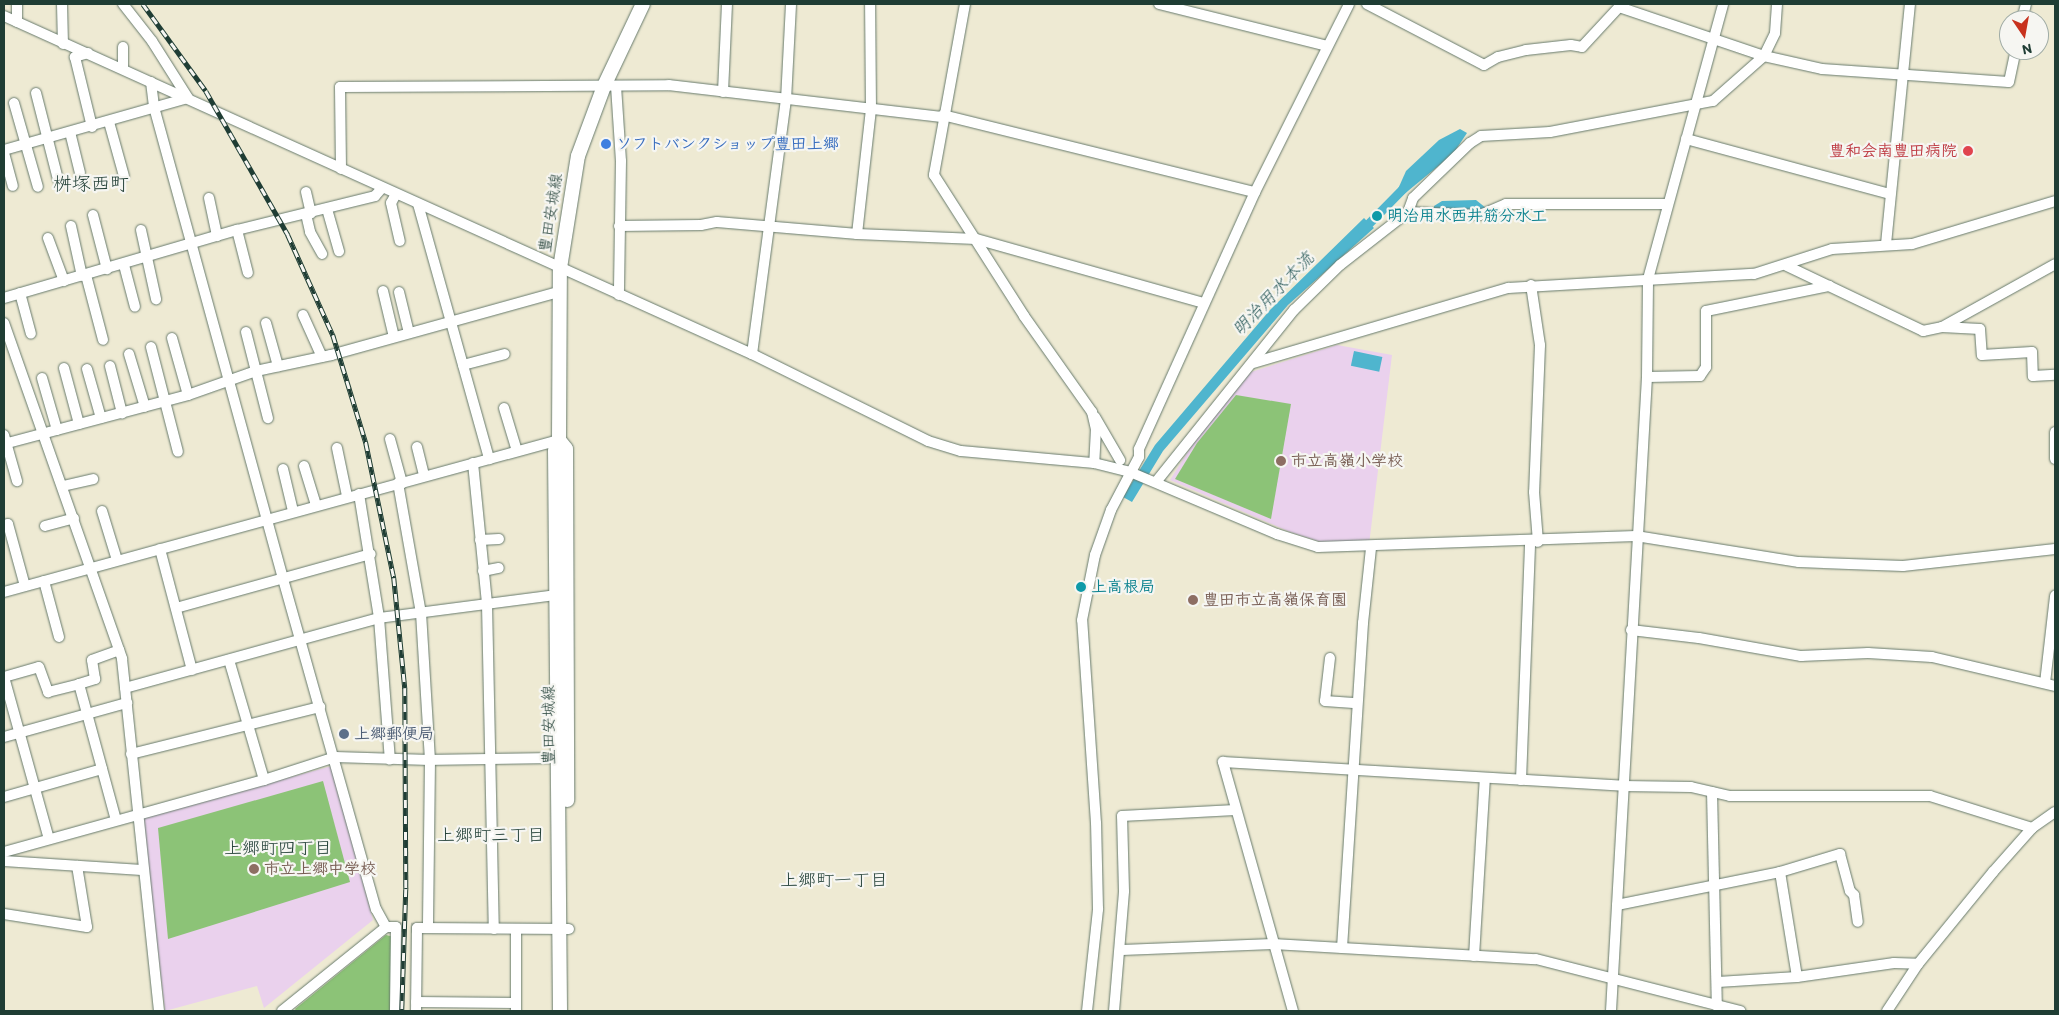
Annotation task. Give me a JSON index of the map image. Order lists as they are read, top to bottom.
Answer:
{
  "streets": {
    "main road": ["豊田安城線"]
  },
  "districts": [
    "桝塚西町",
    "上郷町三丁目",
    "上郷町四丁目",
    "上郷町一丁目"
  ],
  "water": ["明治用水本流"],
  "places": [
    "ソフトバンクショップ豊田上郷",
    "豊和会南豊田病院",
    "明治用水西井筋分水工",
    "市立高嶺小学校",
    "上高根局",
    "豊田市立高嶺保育園",
    "上郷郵便局",
    "市立上郷中学校"
  ],
  "north": "bottom"
}
